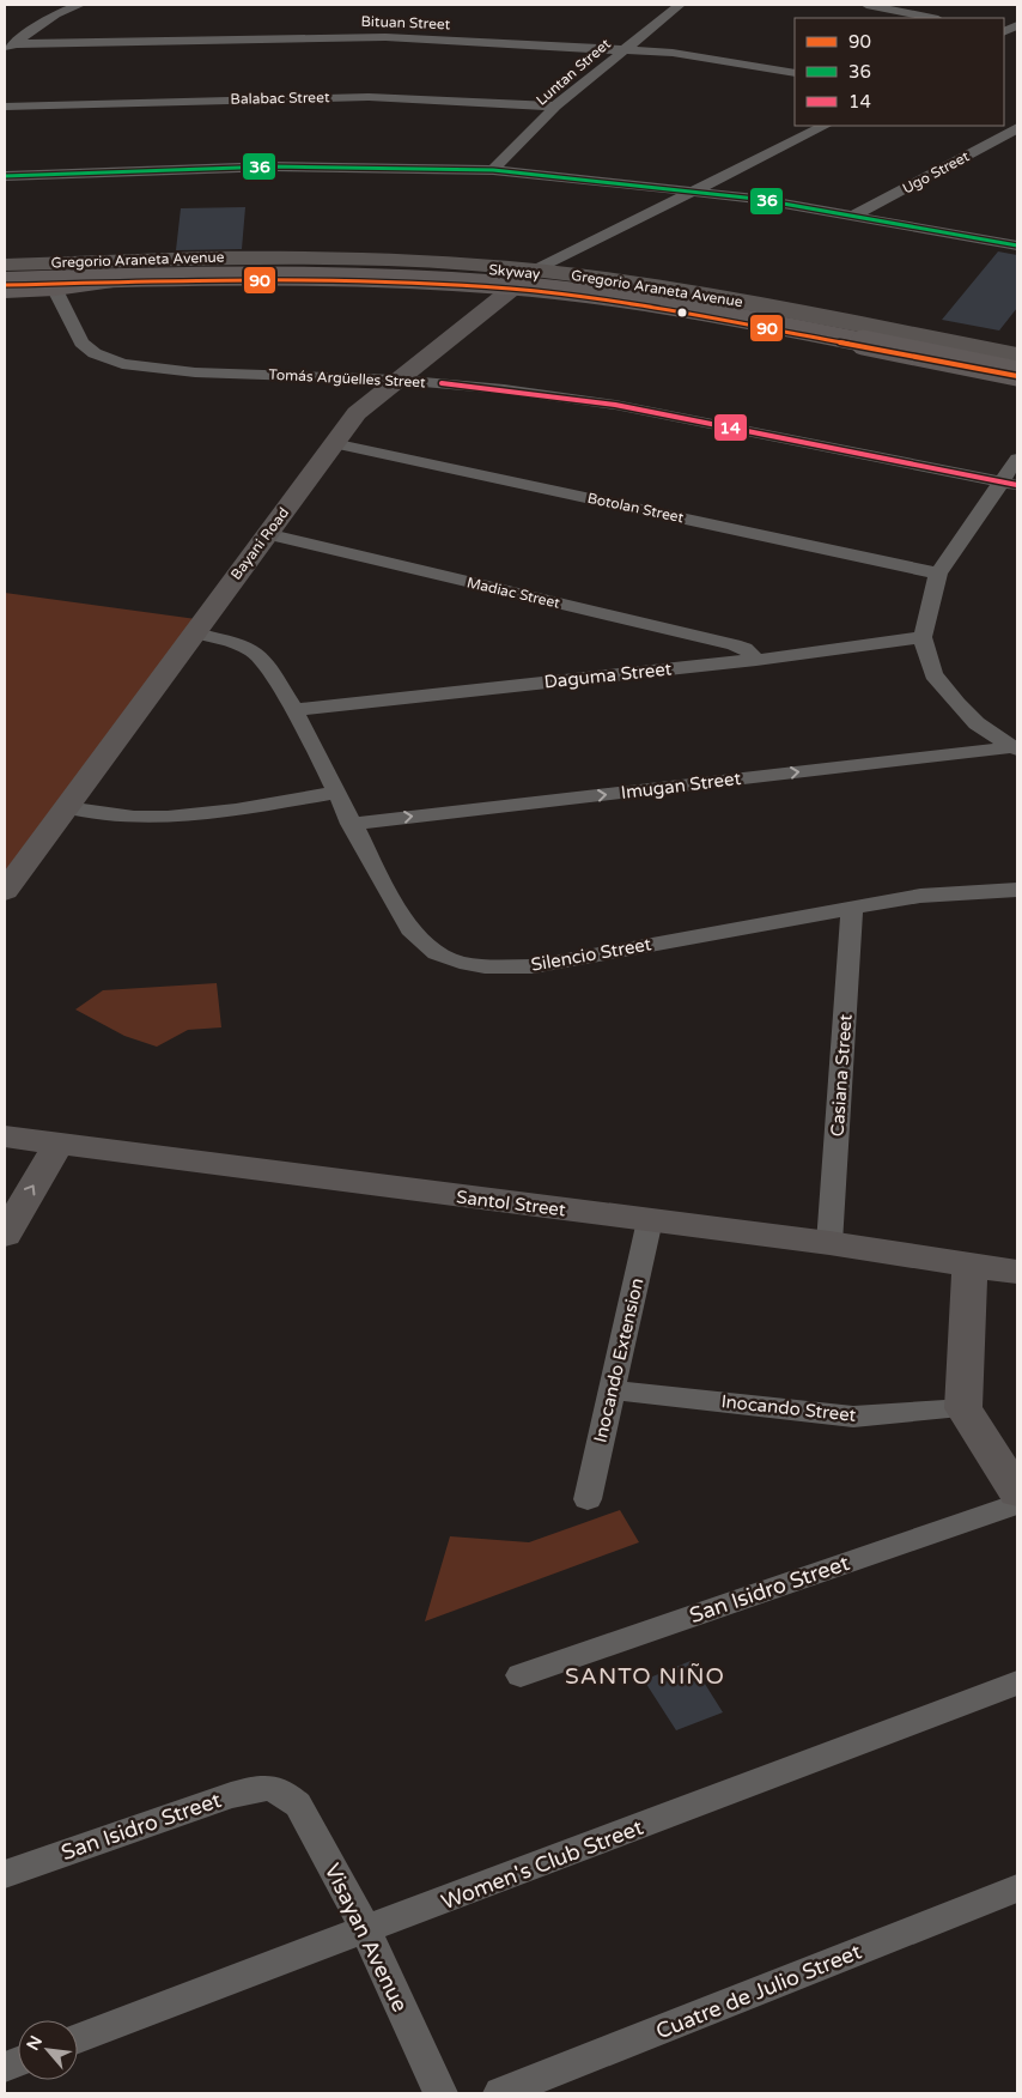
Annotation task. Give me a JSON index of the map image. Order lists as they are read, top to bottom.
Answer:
{
  "streets": {
    "highway": ["Skyway"],
    "main road": ["Gregorio Araneta Avenue"],
    "street": [
      "Bituan Street",
      "Luntan Street",
      "Balabac Street",
      "Ugo Street",
      "Tomás Argüelles Street",
      "Botolan Street",
      "Bayani Road",
      "Madiac Street",
      "Daguma Street",
      "Imugan Street",
      "Silencio Street",
      "Casiana Street",
      "Santol Street",
      "Inocando Extension",
      "Inocando Street",
      "San Isidro Street",
      "Women's Club Street",
      "Visayan Avenue",
      "Cuatre de Julio Street"
    ]
  },
  "crossings": [
    ["Bituan Street", "Luntan Street"],
    ["Luntan Street", "Balabac Street"],
    ["Gregorio Araneta Avenue", "Skyway"],
    ["Gregorio Araneta Avenue", "Tomás Argüelles Street"],
    ["Gregorio Araneta Avenue", "Bayani Road"],
    ["Tomás Argüelles Street", "Bayani Road"],
    ["Botolan Street", "Bayani Road"],
    ["Bayani Road", "Madiac Street"],
    ["Bayani Road", "Silencio Street"],
    ["Madiac Street", "Daguma Street"],
    ["Daguma Street", "Silencio Street"],
    ["Imugan Street", "Silencio Street"],
    ["Silencio Street", "Casiana Street"],
    ["Casiana Street", "Santol Street"],
    ["Santol Street", "Inocando Extension"],
    ["Inocando Extension", "Inocando Street"],
    ["San Isidro Street", "Visayan Avenue"],
    ["Women's Club Street", "Visayan Avenue"]
  ],
  "one_way": ["Imugan Street"],
  "districts": ["SANTO NIÑO"],
  "lines": ["transit line 36", "transit line 90", "transit line 14"],
  "legend": ["90", "36", "14"],
  "north": "top left"
}
